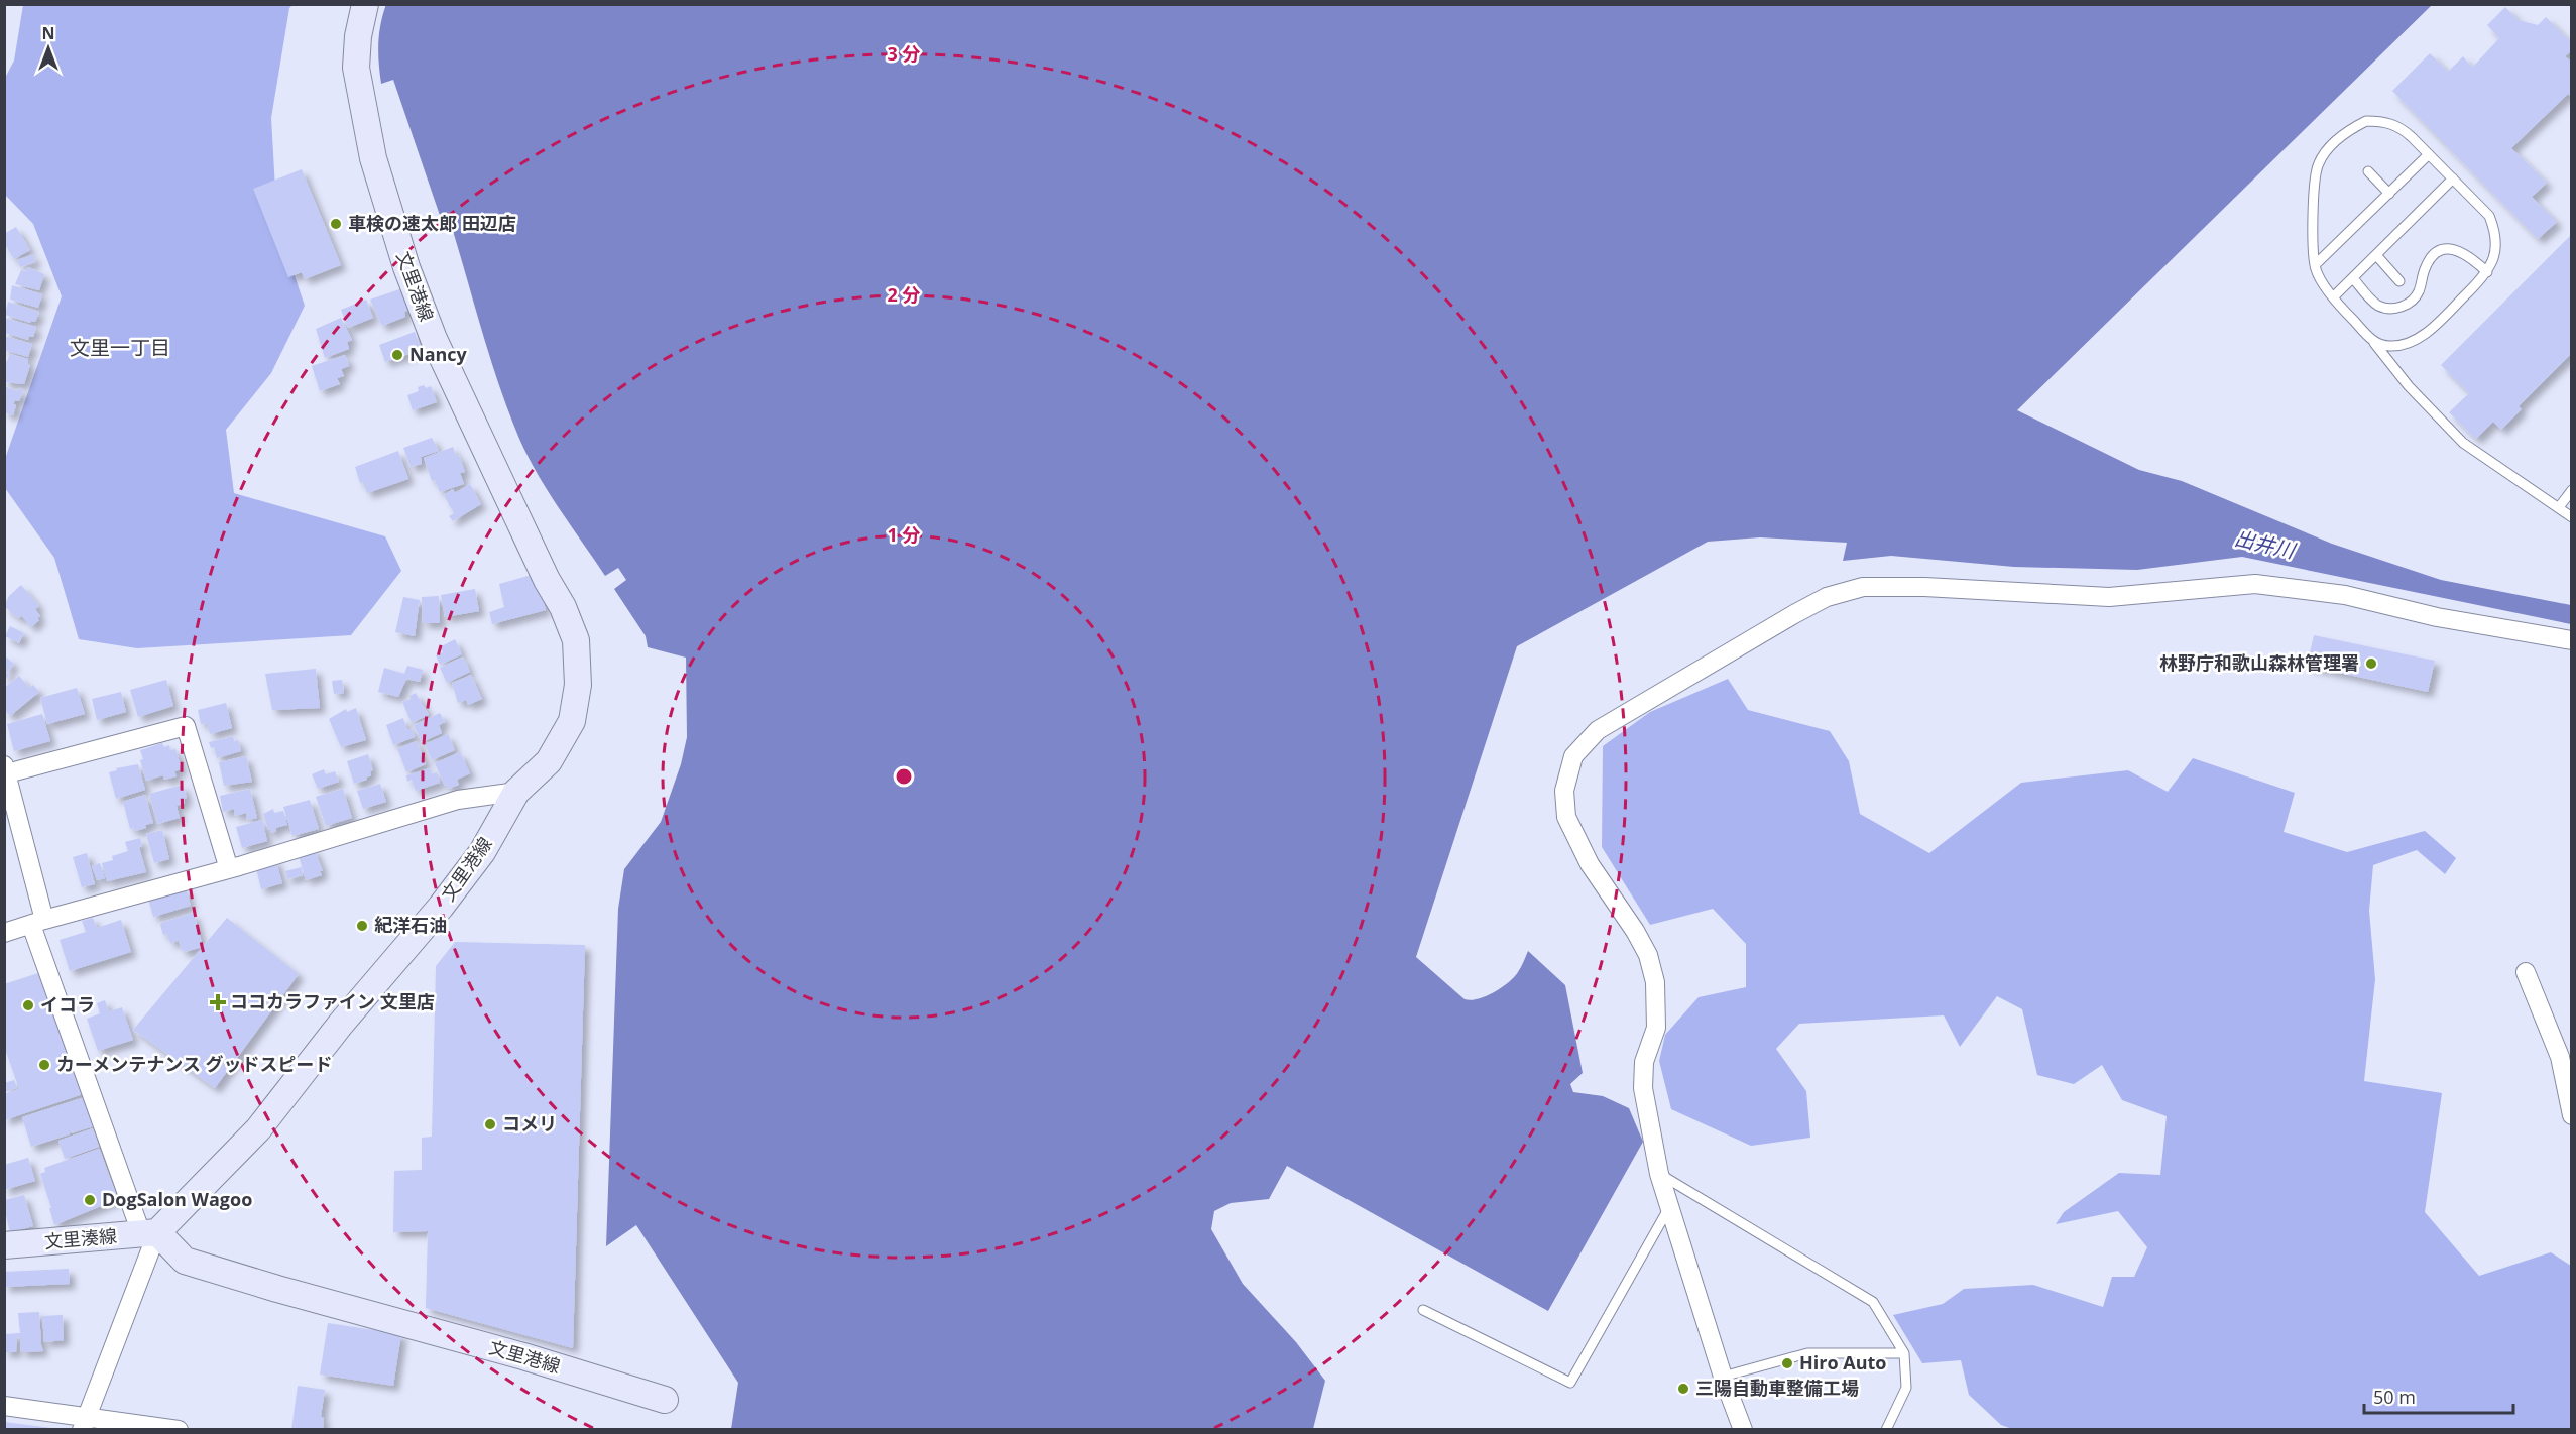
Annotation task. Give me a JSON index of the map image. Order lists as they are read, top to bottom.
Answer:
{
  "streets": {
    "main road": ["文里港線", "文里湊線"]
  },
  "crossings": [
    ["文里港線", "文里湊線"]
  ],
  "districts": ["文里一丁目"],
  "water": ["出井川"],
  "places": {
    "other": [
      "車検の速太郎 田辺店",
      "Nancy",
      "林野庁和歌山森林管理署",
      "紀洋石油",
      "イコラ",
      "カーメンテナンス グッドスピード",
      "コメリ",
      "DogSalon Wagoo",
      "Hiro Auto",
      "三陽自動車整備工場"
    ],
    "health": ["ココカラファイン 文里店"]
  },
  "scale_bar": "50 m",
  "north": "top",
  "rings": ["3 分", "2 分", "1 分"]
}
